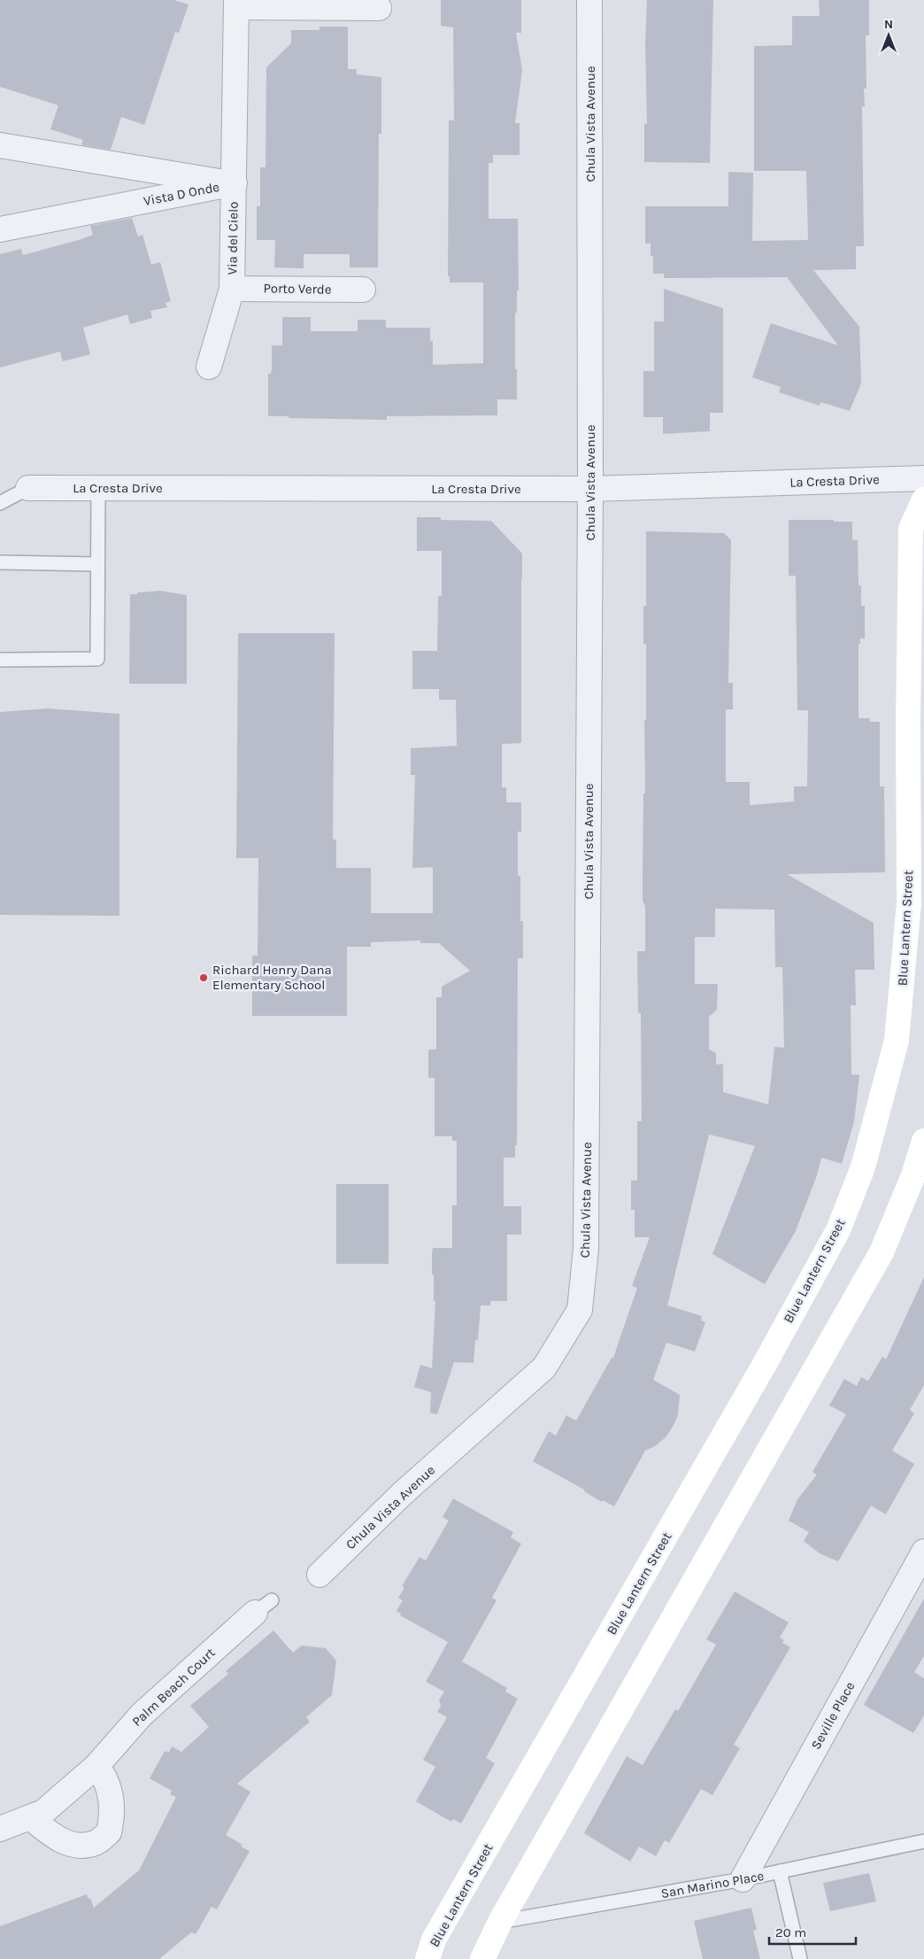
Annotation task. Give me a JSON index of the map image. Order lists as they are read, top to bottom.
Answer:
{
  "streets": {
    "street": [
      "Chula Vista Avenue",
      "Vista D Onde",
      "Via del Cielo",
      "Porto Verde",
      "La Cresta Drive",
      "Blue Lantern Street",
      "Palm Beach Court",
      "Seville Place"
    ],
    "lane": ["San Marino Place"]
  },
  "crossings": [
    ["Chula Vista Avenue", "La Cresta Drive"],
    ["Vista D Onde", "Via del Cielo"],
    ["Via del Cielo", "Porto Verde"],
    ["Seville Place", "San Marino Place"]
  ],
  "places": ["Richard Henry Dana Elementary School"],
  "scale_bar": "20 m",
  "north": "top"
}
